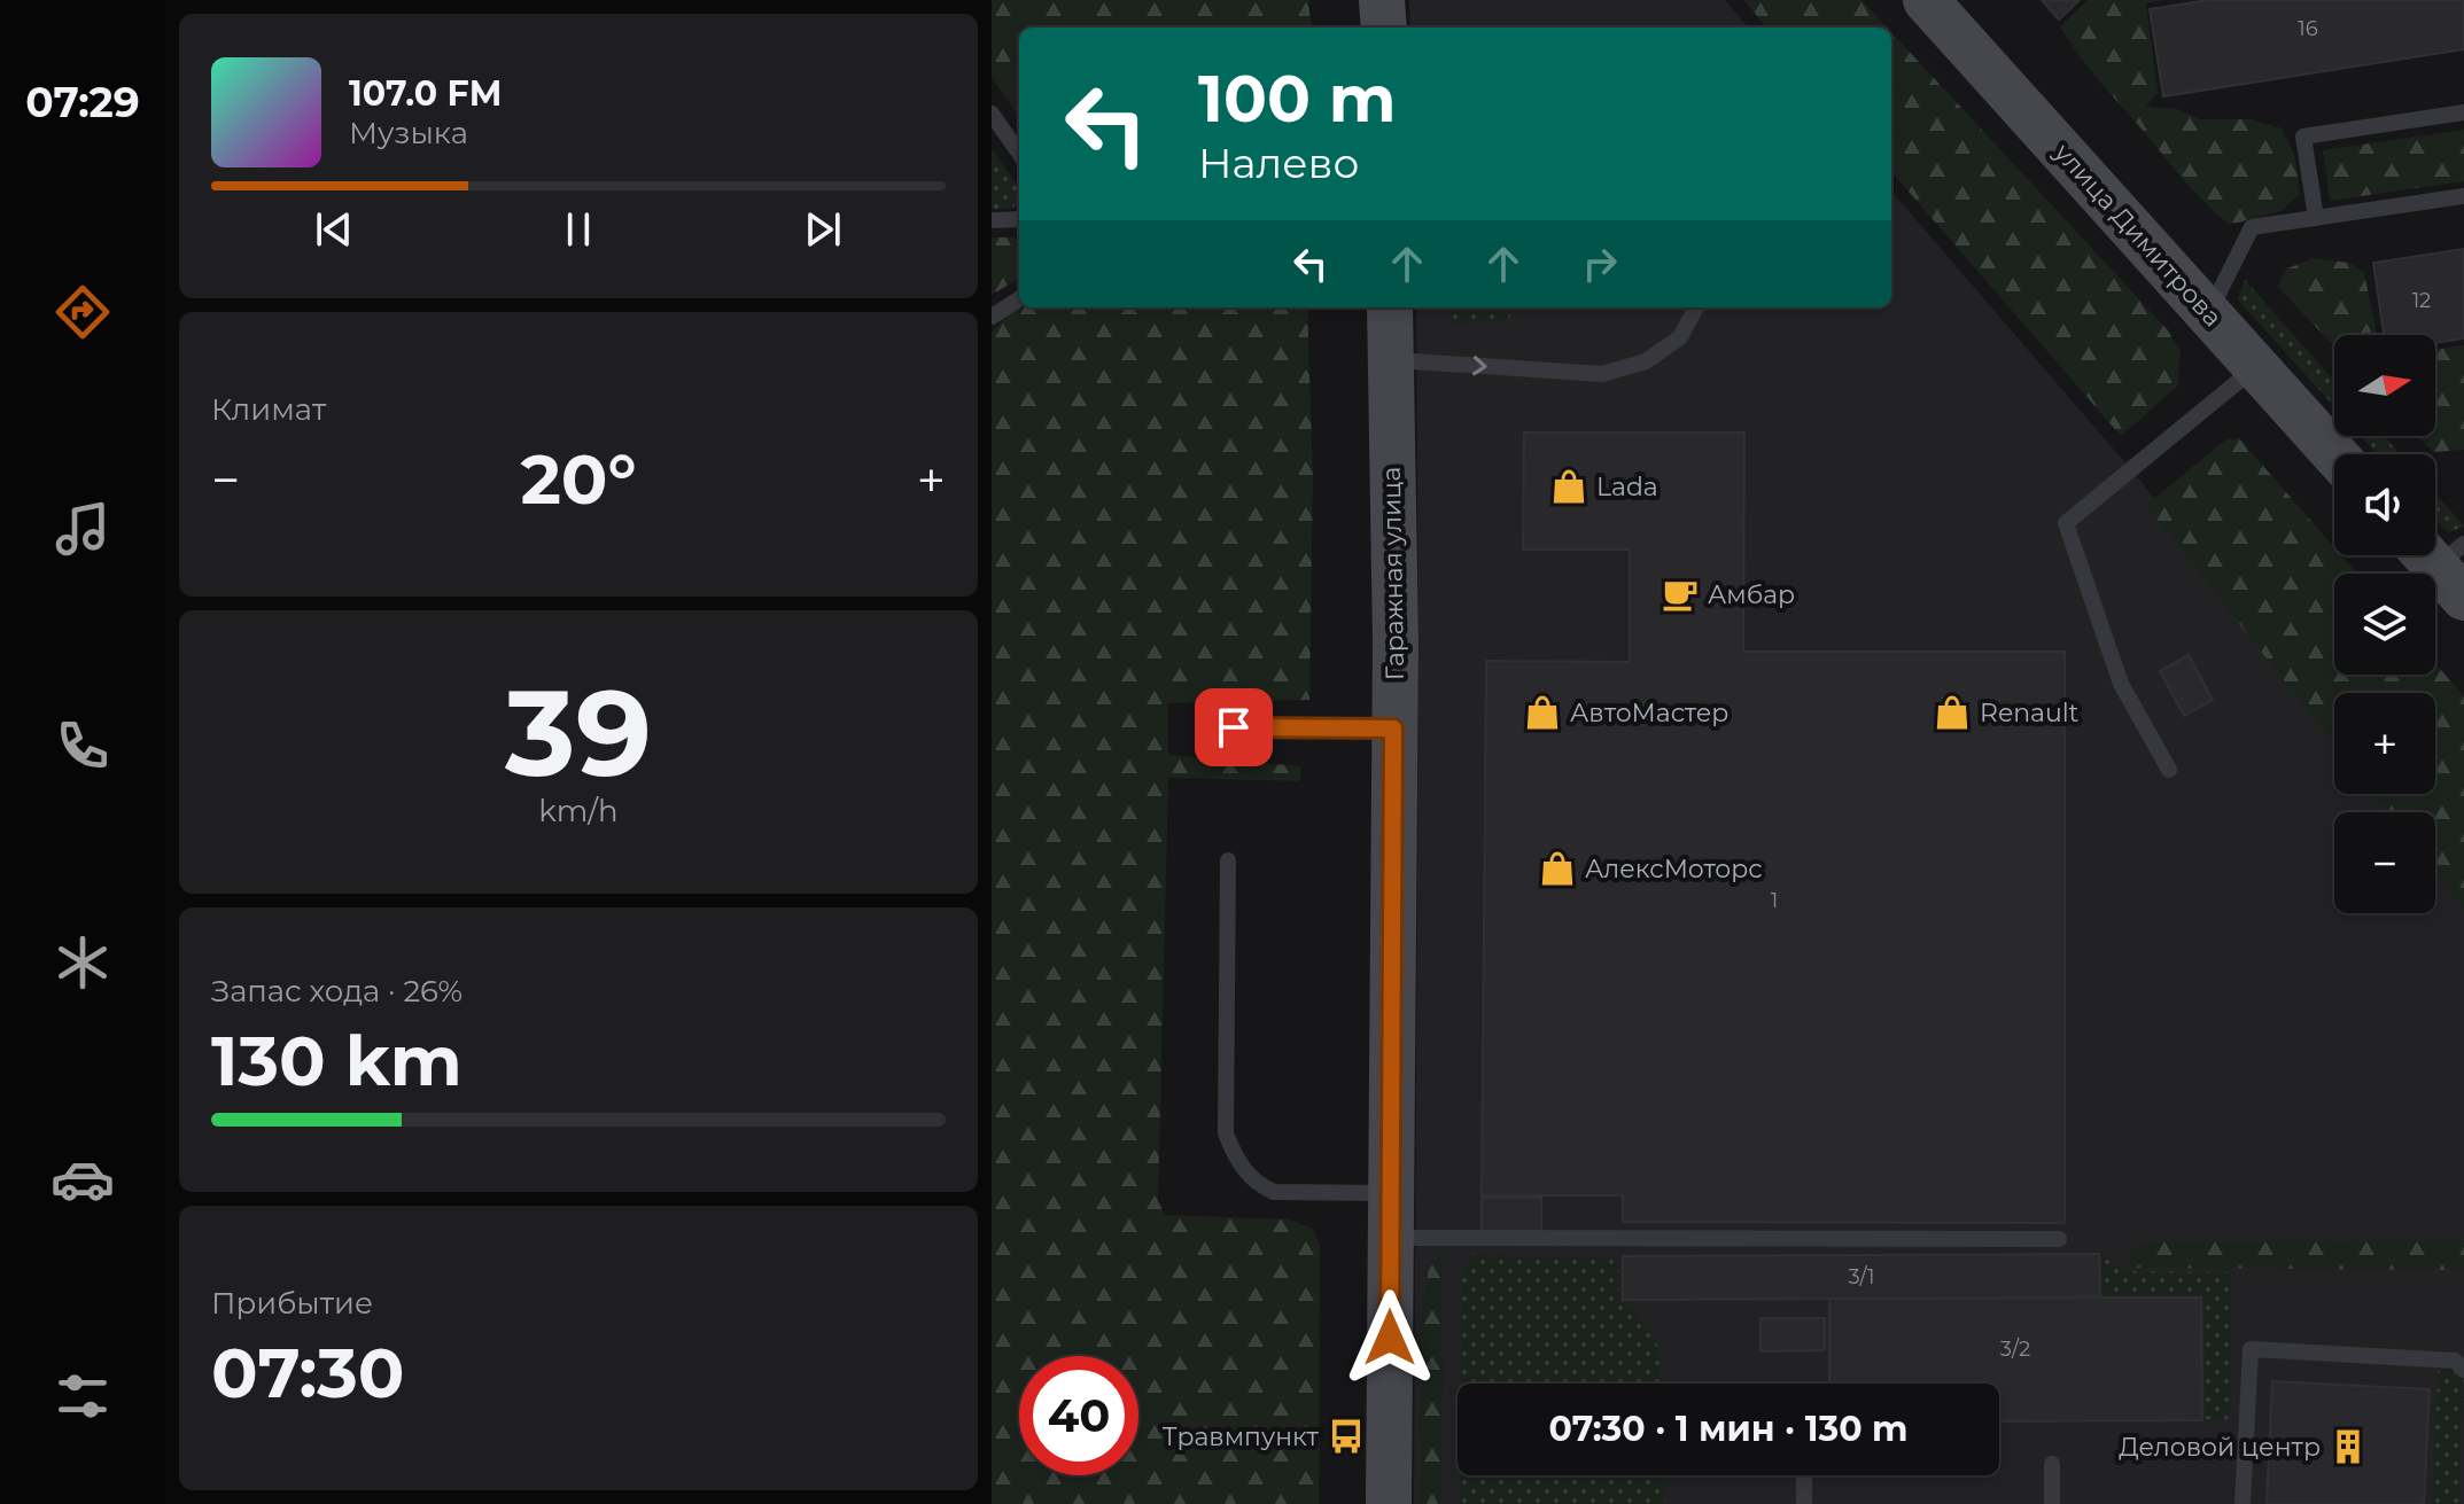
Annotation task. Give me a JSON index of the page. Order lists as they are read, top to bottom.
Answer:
{
  "streets": {
    "street": ["улица Димитрова", "Гаражная улица"]
  },
  "places": {
    "shop": [
      "Lada",
      "АвтоМастер",
      "Renault",
      "АлексМоторс"
    ],
    "cafe": ["Амбар"],
    "bus stop": ["Травмпункт"],
    "building": ["Деловой центр"]
  },
  "house_numbers": [
    "16",
    "12",
    "1",
    "3/1",
    "3/2"
  ],
  "north": "right",
  "page": {
    "tabs": "07:29",
    "turn": ["100 m", "Налево"],
    "song": ["107.0 FM", "Музыка"],
    "tile": [
      "Климат",
      ["39", "km/h"],
      ["Запас хода · 26%", "130 km"],
      ["Прибытие", "07:30"]
    ],
    "map_buttons": ["+", "−"],
    "heat": ["−", "20°", "+"],
    "limit": "40",
    "trip": "07:30 · 1 мин · 130 m"
  }
}
